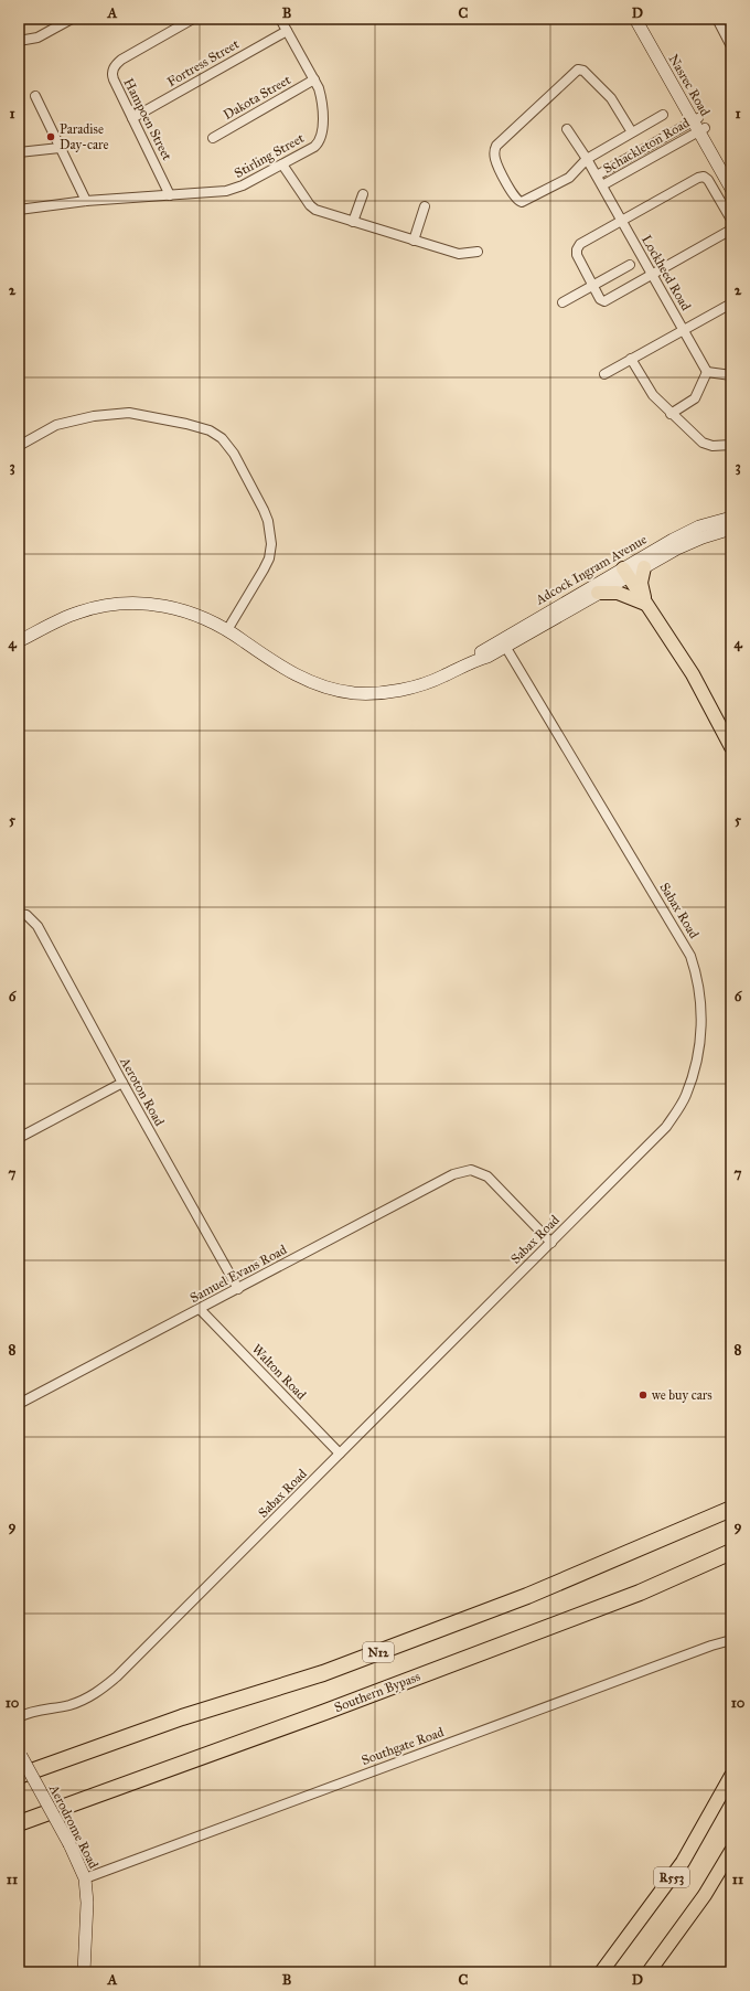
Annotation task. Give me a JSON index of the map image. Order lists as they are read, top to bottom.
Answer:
{
  "streets": {
    "highway": ["N12", "Southern Bypass"],
    "main road": ["R553"],
    "street": [
      "Fortress Street",
      "Nasrec Road",
      "Dakota Street",
      "Hampoen Street",
      "Schackleton Road",
      "Stirling Street",
      "Lockheed Road",
      "Adcock Ingram Avenue",
      "Sabax Road",
      "Aeroton Road",
      "Samuel Evans Road",
      "Walton Road",
      "Southgate Road",
      "Aerodrome Road"
    ]
  },
  "crossings": [
    ["Fortress Street", "Hampoen Street"],
    ["Fortress Street", "Stirling Street"],
    ["Nasrec Road", "Schackleton Road"],
    ["Dakota Street", "Stirling Street"],
    ["Hampoen Street", "Stirling Street"],
    ["Schackleton Road", "Lockheed Road"],
    ["Adcock Ingram Avenue", "Sabax Road"],
    ["Sabax Road", "Samuel Evans Road"],
    ["Sabax Road", "Walton Road"],
    ["Aeroton Road", "Samuel Evans Road"],
    ["Samuel Evans Road", "Walton Road"],
    ["Southgate Road", "Aerodrome Road"]
  ],
  "places": ["Paradise Day-care", "we buy cars"],
  "grid": {
    "columns": [
      "A",
      "B",
      "C",
      "D"
    ],
    "rows": [
      "1",
      "2",
      "3",
      "4",
      "5",
      "6",
      "7",
      "8",
      "9",
      "10",
      "11"
    ]
  }
}
